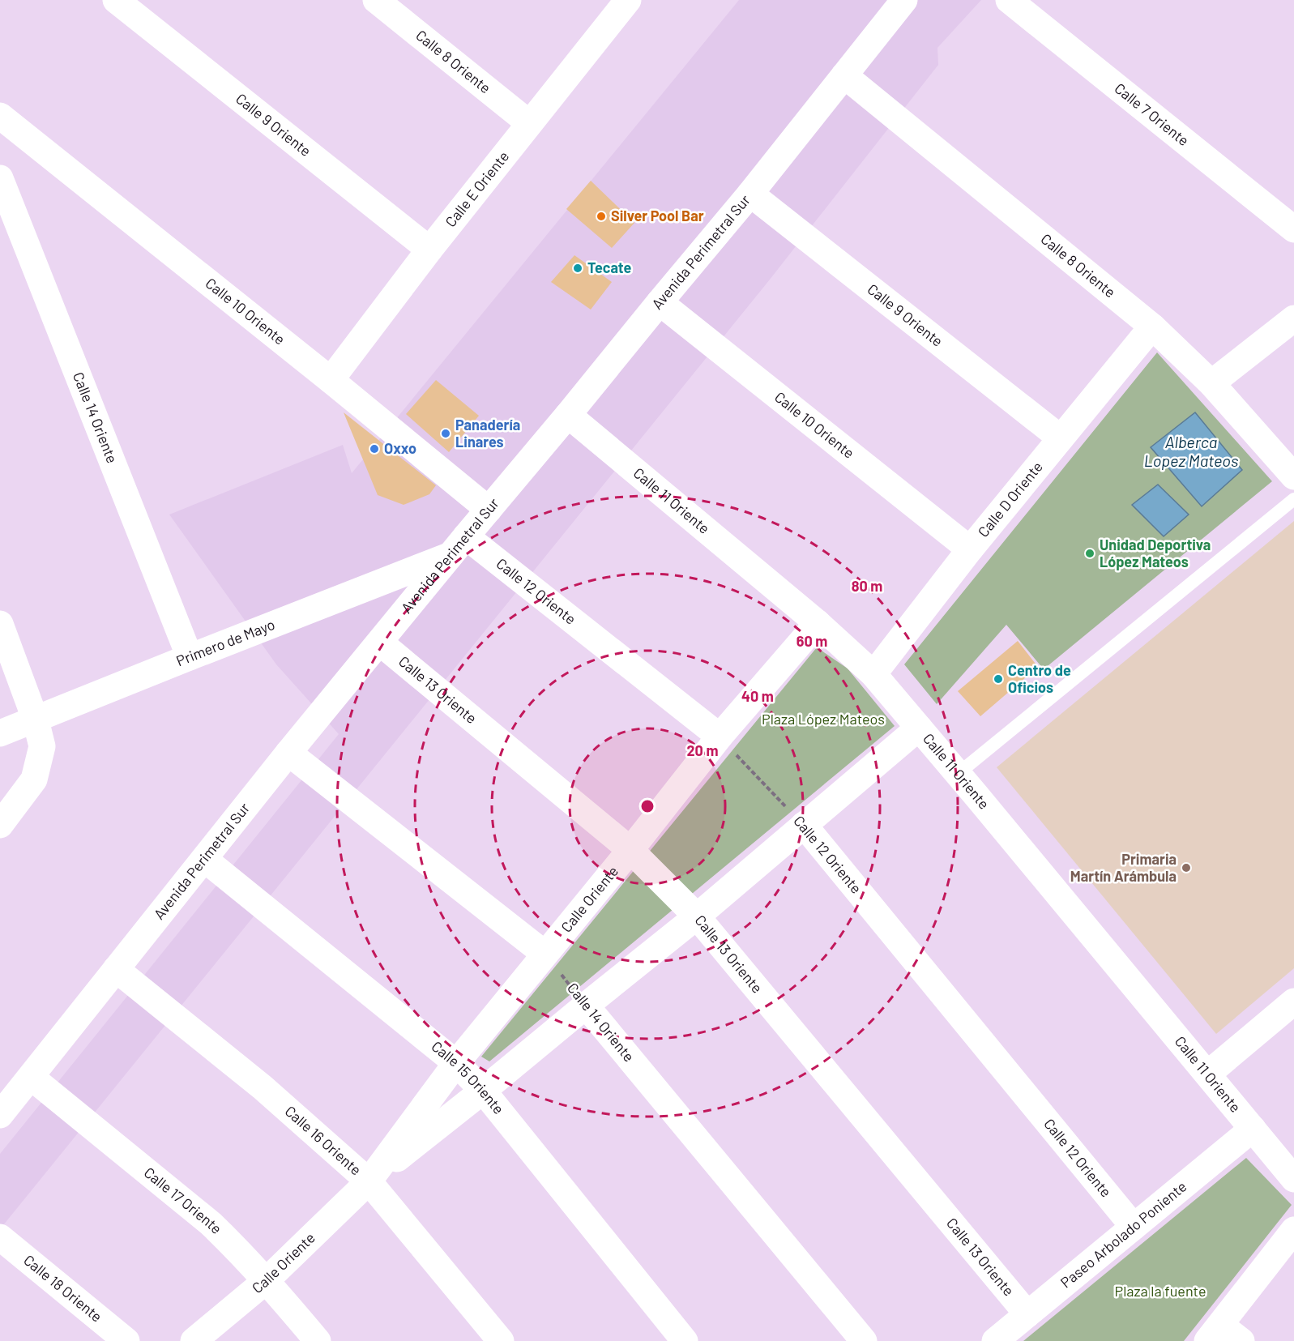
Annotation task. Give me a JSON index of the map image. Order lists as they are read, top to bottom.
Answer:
{
  "streets": {
    "street": [
      "Calle 8 Oriente",
      "Calle 7 Oriente",
      "Calle 9 Oriente",
      "Calle E Oriente",
      "Avenida Perimetral Sur",
      "Calle 10 Oriente",
      "Calle 14 Oriente",
      "Calle D Oriente",
      "Calle 11 Oriente",
      "Calle 12 Oriente",
      "Primero de Mayo",
      "Calle 13 Oriente",
      "Calle Oriente",
      "Calle 15 Oriente",
      "Calle 16 Oriente",
      "Calle 17 Oriente",
      "Paseo Arbolado Poniente",
      "Calle 18 Oriente"
    ]
  },
  "crossings": [
    ["Calle 8 Oriente", "Calle E Oriente"],
    ["Calle 8 Oriente", "Avenida Perimetral Sur"],
    ["Calle 8 Oriente", "Calle D Oriente"],
    ["Calle 9 Oriente", "Calle E Oriente"],
    ["Calle 9 Oriente", "Avenida Perimetral Sur"],
    ["Calle 9 Oriente", "Calle D Oriente"],
    ["Calle E Oriente", "Calle 10 Oriente"],
    ["Avenida Perimetral Sur", "Calle 10 Oriente"],
    ["Avenida Perimetral Sur", "Calle 11 Oriente"],
    ["Avenida Perimetral Sur", "Calle 12 Oriente"],
    ["Avenida Perimetral Sur", "Primero de Mayo"],
    ["Avenida Perimetral Sur", "Calle 13 Oriente"],
    ["Avenida Perimetral Sur", "Calle 15 Oriente"],
    ["Avenida Perimetral Sur", "Calle 16 Oriente"],
    ["Avenida Perimetral Sur", "Calle 17 Oriente"],
    ["Calle 10 Oriente", "Calle D Oriente"],
    ["Calle 14 Oriente", "Primero de Mayo"],
    ["Calle 14 Oriente", "Calle Oriente"],
    ["Calle D Oriente", "Calle 11 Oriente"],
    ["Calle 11 Oriente", "Calle Oriente"],
    ["Calle 11 Oriente", "Paseo Arbolado Poniente"],
    ["Calle 12 Oriente", "Primero de Mayo"],
    ["Calle 12 Oriente", "Calle Oriente"],
    ["Calle 12 Oriente", "Paseo Arbolado Poniente"],
    ["Calle 13 Oriente", "Calle Oriente"],
    ["Calle 13 Oriente", "Paseo Arbolado Poniente"],
    ["Calle Oriente", "Calle 15 Oriente"],
    ["Calle Oriente", "Calle 16 Oriente"],
    ["Calle Oriente", "Calle 17 Oriente"]
  ],
  "water": ["Alberca Lopez Mateos"],
  "parks": ["Plaza López Mateos", "Plaza la fuente"],
  "places": [
    "Silver Pool Bar",
    "Tecate",
    "Panadería Linares",
    "Oxxo",
    "Unidad Deportiva López Mateos",
    "Centro de Oficios",
    "Primaria Martín Arámbula"
  ],
  "rings": [
    "80 m",
    "60 m",
    "40 m",
    "20 m"
  ]
}
